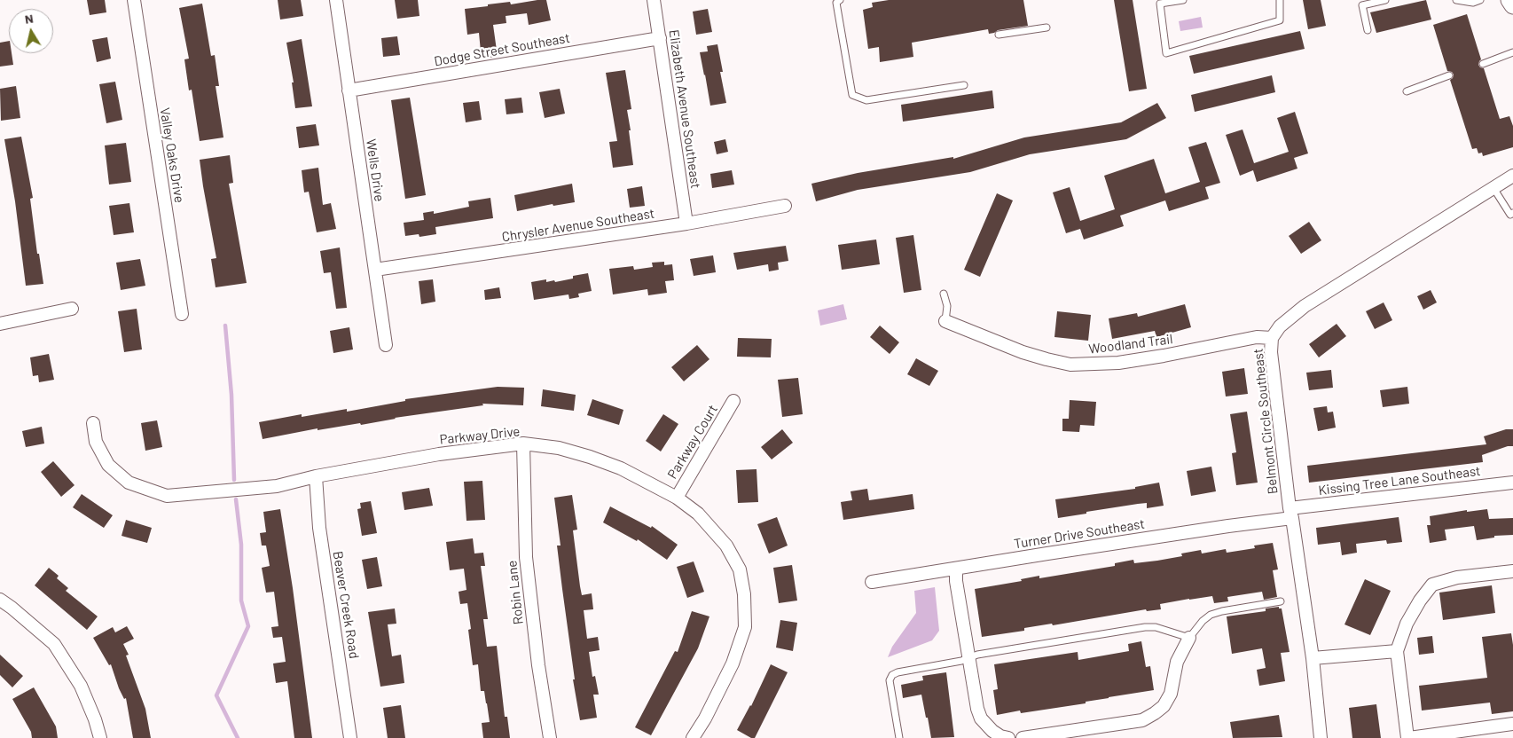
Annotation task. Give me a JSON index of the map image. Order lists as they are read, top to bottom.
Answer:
{
  "streets": {
    "street": [
      "Dodge Street Southeast",
      "Elizabeth Avenue Southeast",
      "Valley Oaks Drive",
      "Wells Drive",
      "Chrysler Avenue Southeast",
      "Woodland Trail",
      "Belmont Circle Southeast",
      "Parkway Drive",
      "Parkway Court",
      "Kissing Tree Lane Southeast",
      "Turner Drive Southeast",
      "Robin Lane",
      "Beaver Creek Road"
    ]
  },
  "crossings": [
    ["Dodge Street Southeast", "Elizabeth Avenue Southeast"],
    ["Dodge Street Southeast", "Wells Drive"],
    ["Elizabeth Avenue Southeast", "Chrysler Avenue Southeast"],
    ["Wells Drive", "Chrysler Avenue Southeast"],
    ["Woodland Trail", "Belmont Circle Southeast"],
    ["Belmont Circle Southeast", "Kissing Tree Lane Southeast"],
    ["Belmont Circle Southeast", "Turner Drive Southeast"],
    ["Parkway Drive", "Parkway Court"],
    ["Parkway Drive", "Robin Lane"],
    ["Parkway Drive", "Beaver Creek Road"],
    ["Kissing Tree Lane Southeast", "Turner Drive Southeast"]
  ],
  "north": "top"
}
